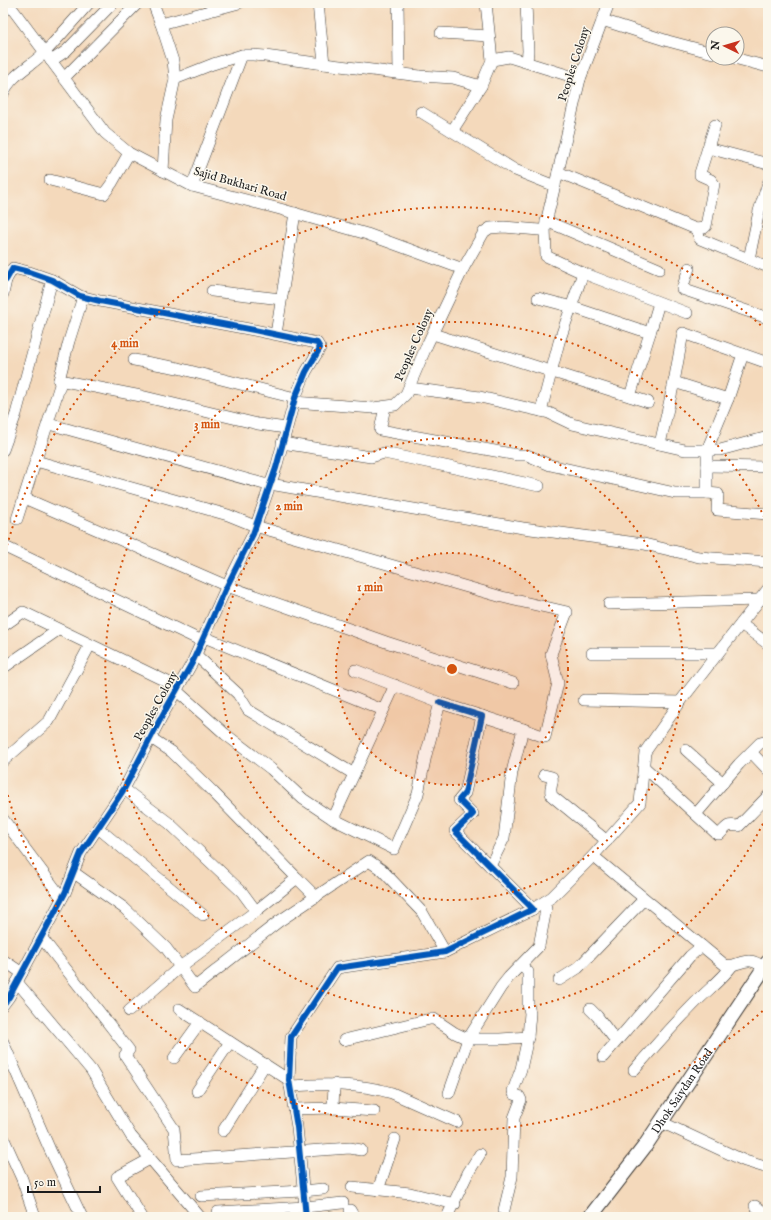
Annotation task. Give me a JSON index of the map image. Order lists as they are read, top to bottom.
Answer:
{
  "streets": {
    "main road": ["Dhok Saiydan Road"],
    "street": ["Peoples Colony", "Sajid Bukhari Road"]
  },
  "crossings": [
    ["Peoples Colony", "Sajid Bukhari Road"]
  ],
  "scale_bar": "50 m",
  "north": "left",
  "rings": [
    "4 min",
    "3 min",
    "2 min",
    "1 min"
  ]
}
